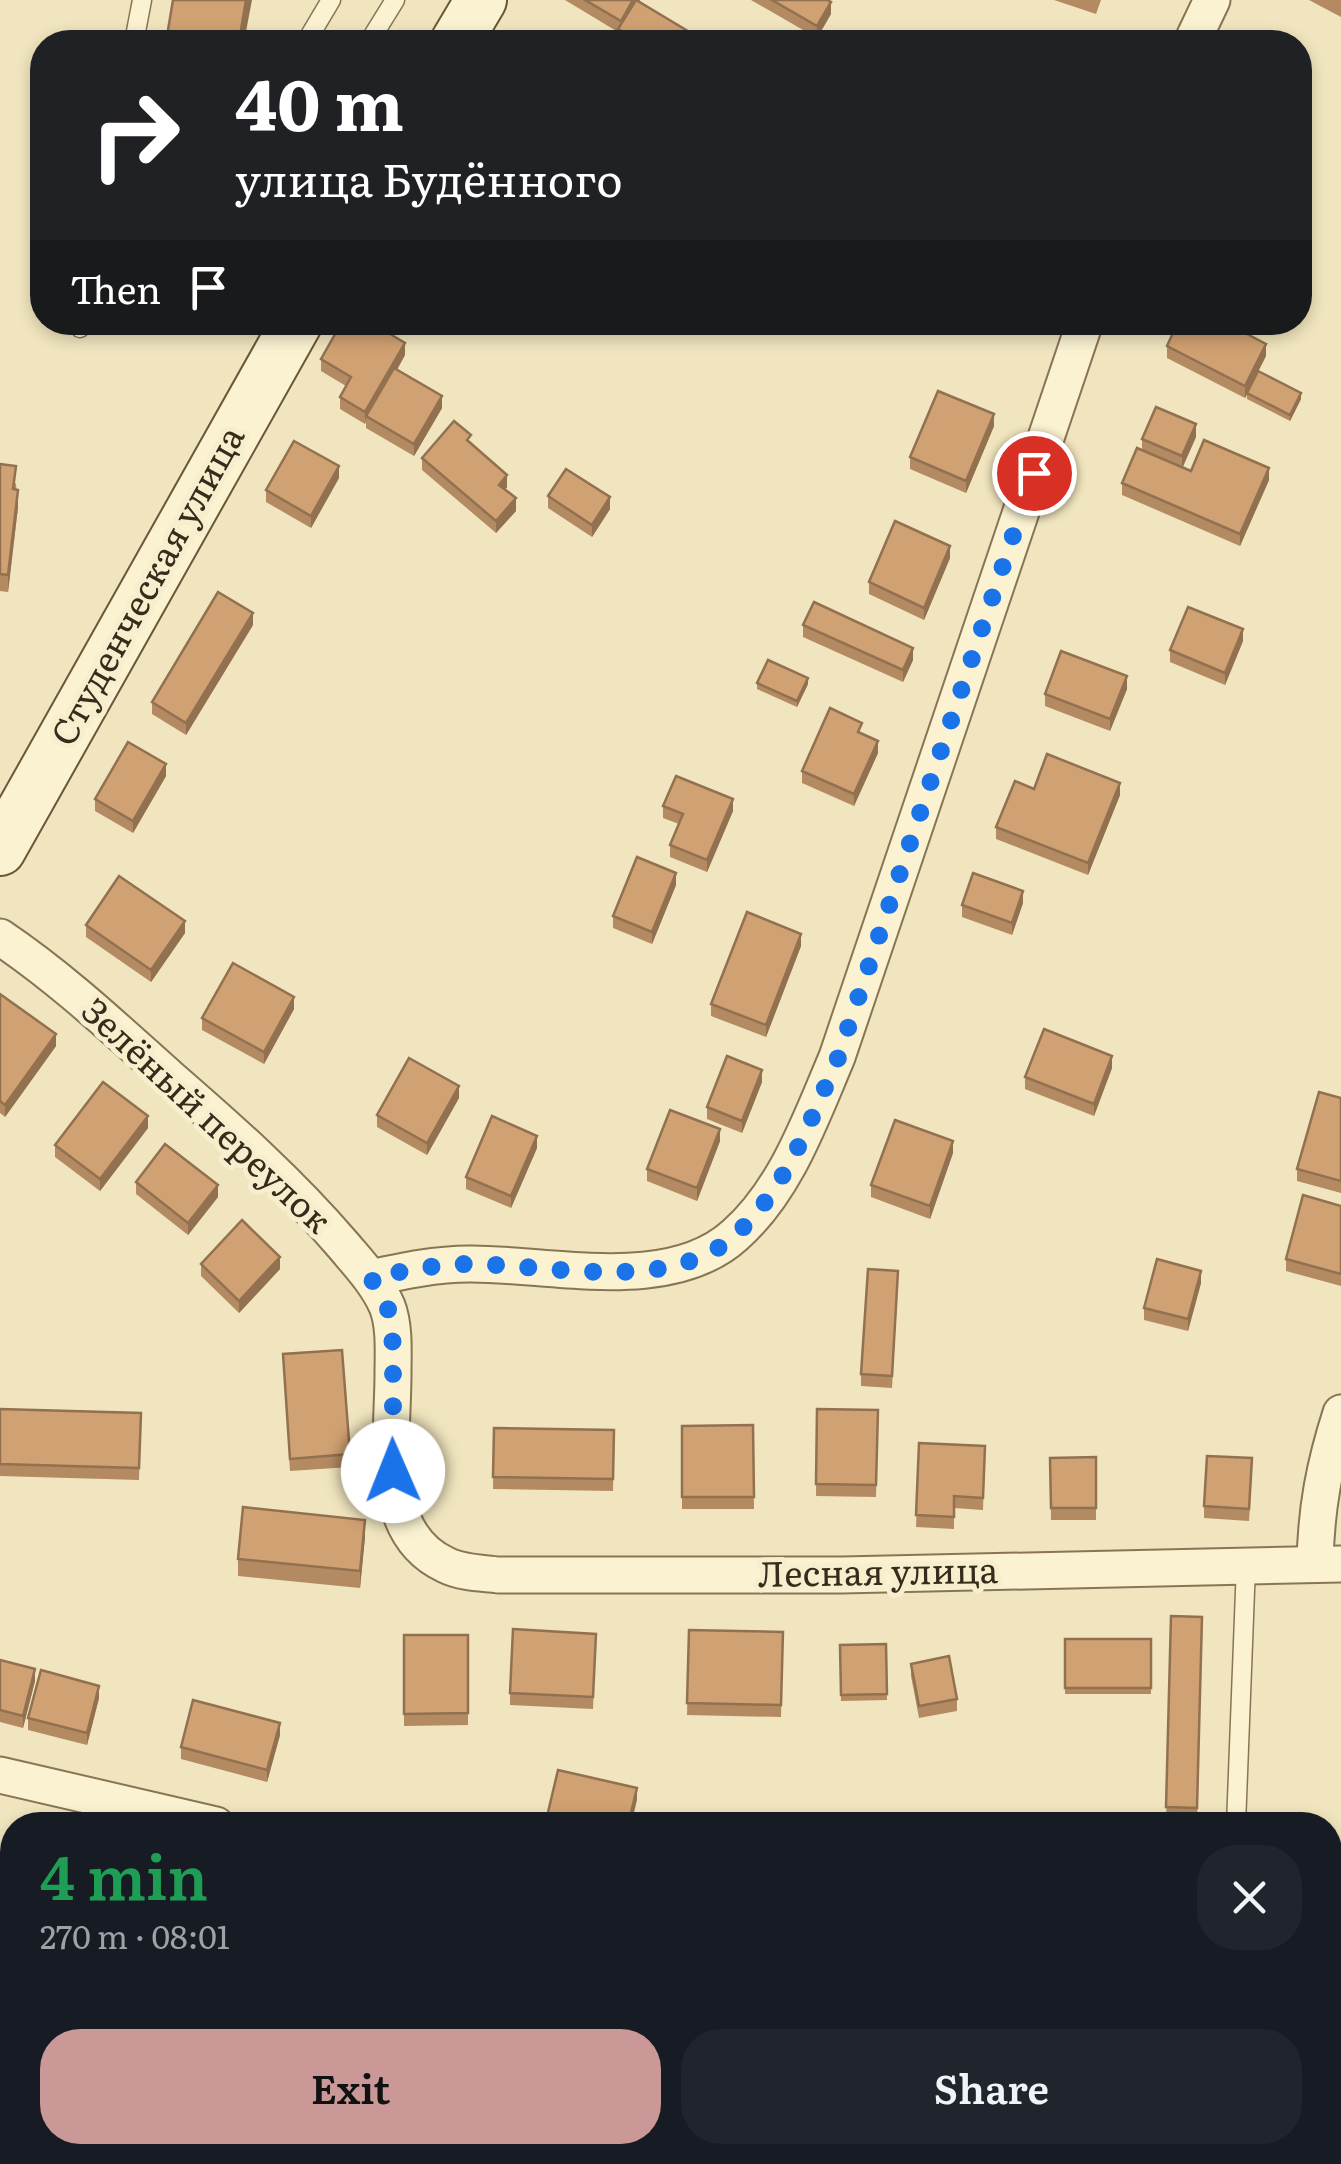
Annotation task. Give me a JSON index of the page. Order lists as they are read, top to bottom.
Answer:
{
  "streets": {
    "street": ["Студенческая улица", "Зелёный переулок", "Лесная улица"]
  },
  "crossings": [
    ["Зелёный переулок", "Лесная улица"]
  ],
  "page": {
    "turn": ["40 m", "улица Будённого"],
    "then": "Then",
    "heading": ["4 min", "270 m · 08:01"],
    "buttons": ["Exit", "Share"]
  }
}
